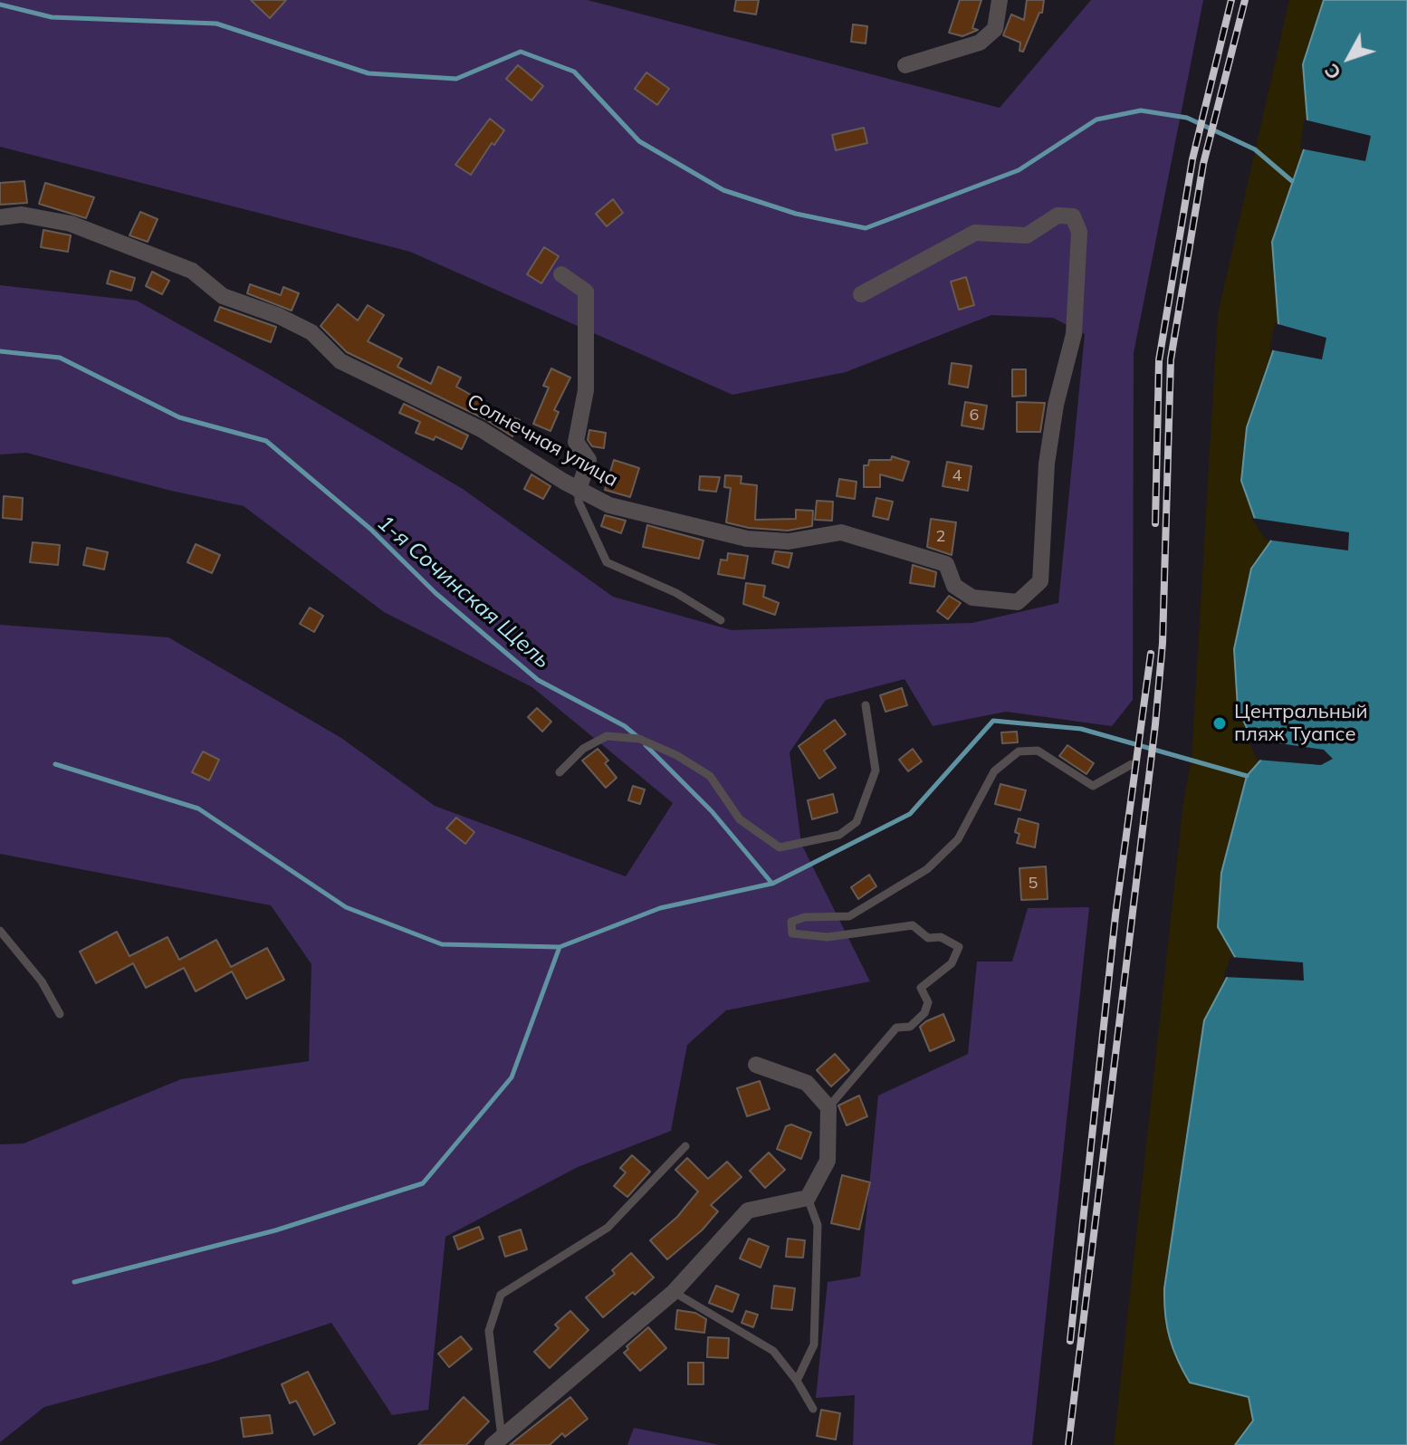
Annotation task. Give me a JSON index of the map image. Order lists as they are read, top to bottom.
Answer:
{
  "streets": {
    "street": ["Солнечная улица"]
  },
  "water": ["1-я Сочинская Щель"],
  "places": ["Центральный пляж Туапсе"],
  "house_numbers": [
    "6",
    "4",
    "2",
    "5"
  ],
  "north": "bottom left"
}
